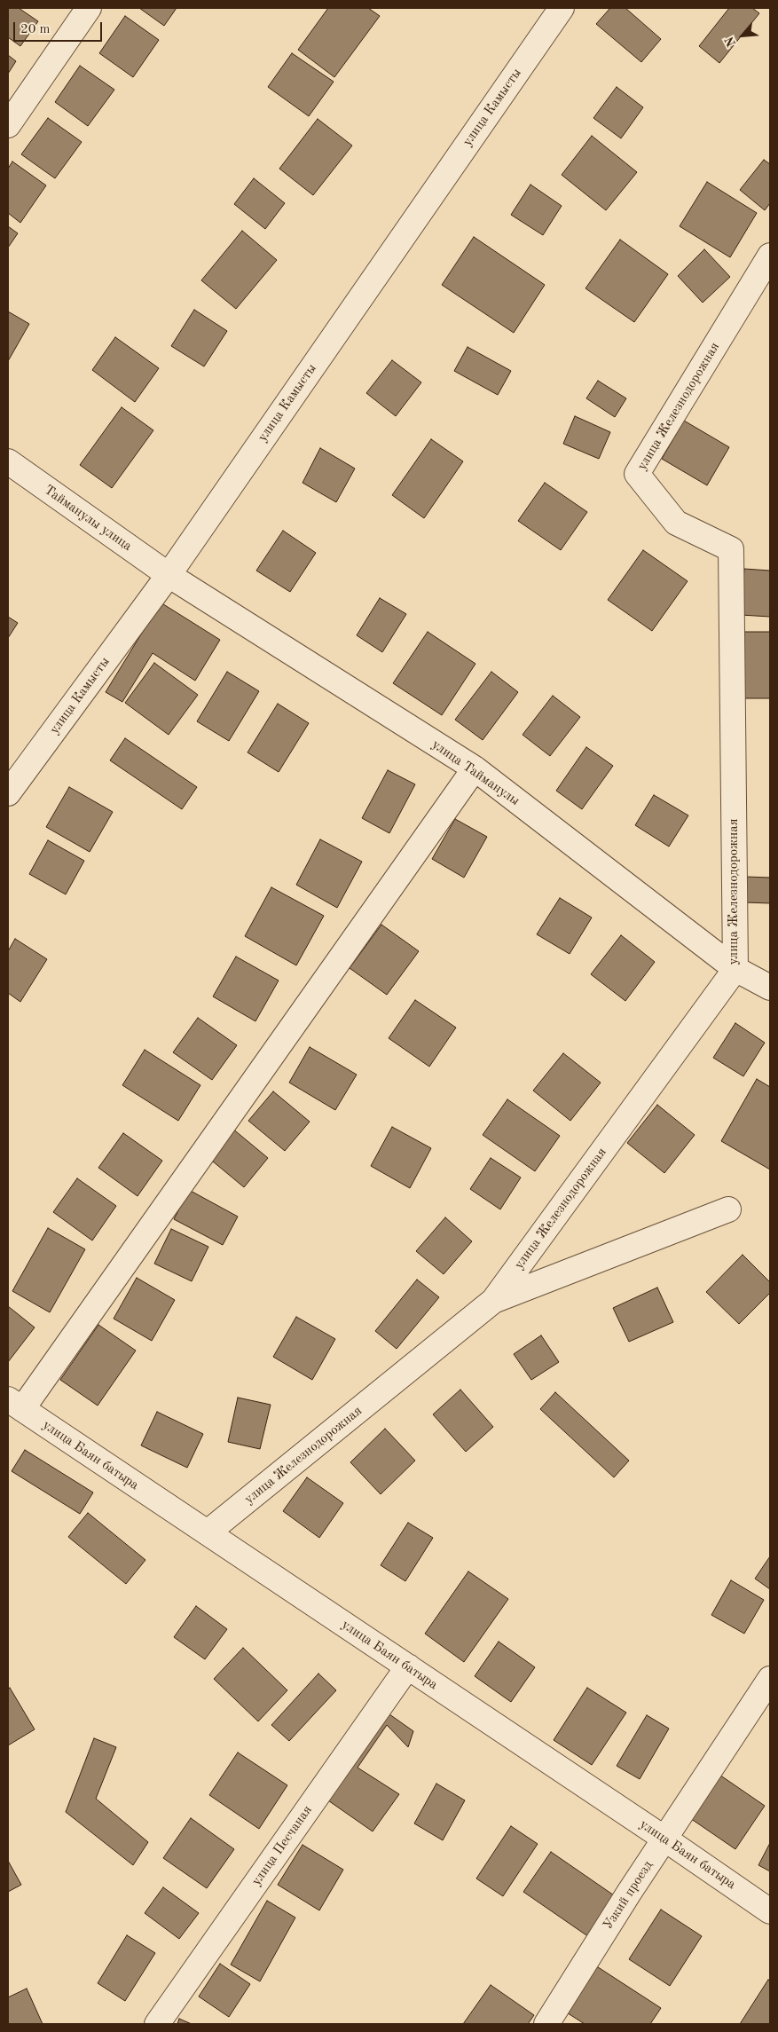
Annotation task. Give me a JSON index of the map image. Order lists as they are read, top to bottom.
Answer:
{
  "streets": {
    "street": [
      "улица Камысты",
      "улица Железнодорожная",
      "Тайманулы улица",
      "улица Тайманулы",
      "улица Баян батыра",
      "улица Песчаная",
      "Узкий проезд"
    ]
  },
  "crossings": [
    ["улица Камысты", "Тайманулы улица"],
    ["улица Камысты", "улица Тайманулы"],
    ["улица Железнодорожная", "улица Тайманулы"],
    ["улица Железнодорожная", "улица Баян батыра"],
    ["Тайманулы улица", "улица Тайманулы"],
    ["улица Баян батыра", "улица Песчаная"],
    ["улица Баян батыра", "Узкий проезд"]
  ],
  "scale_bar": "20 m",
  "north": "bottom left"
}
